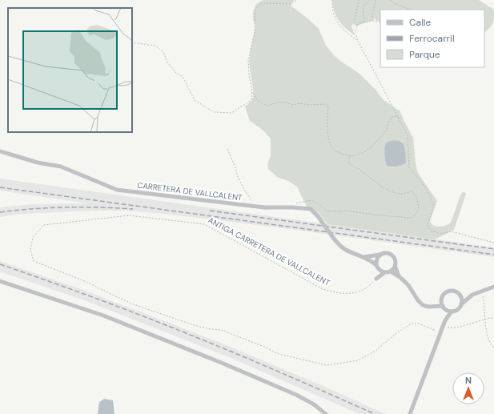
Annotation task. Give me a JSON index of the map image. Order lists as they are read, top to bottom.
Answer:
{
  "streets": {
    "street": ["CARRETERA DE VALLCALENT"],
    "path": ["ANTIGA CARRETERA DE VALLCALENT"]
  },
  "legend": ["Calle", "Ferrocarril", "Parque"],
  "north": "top"
}
